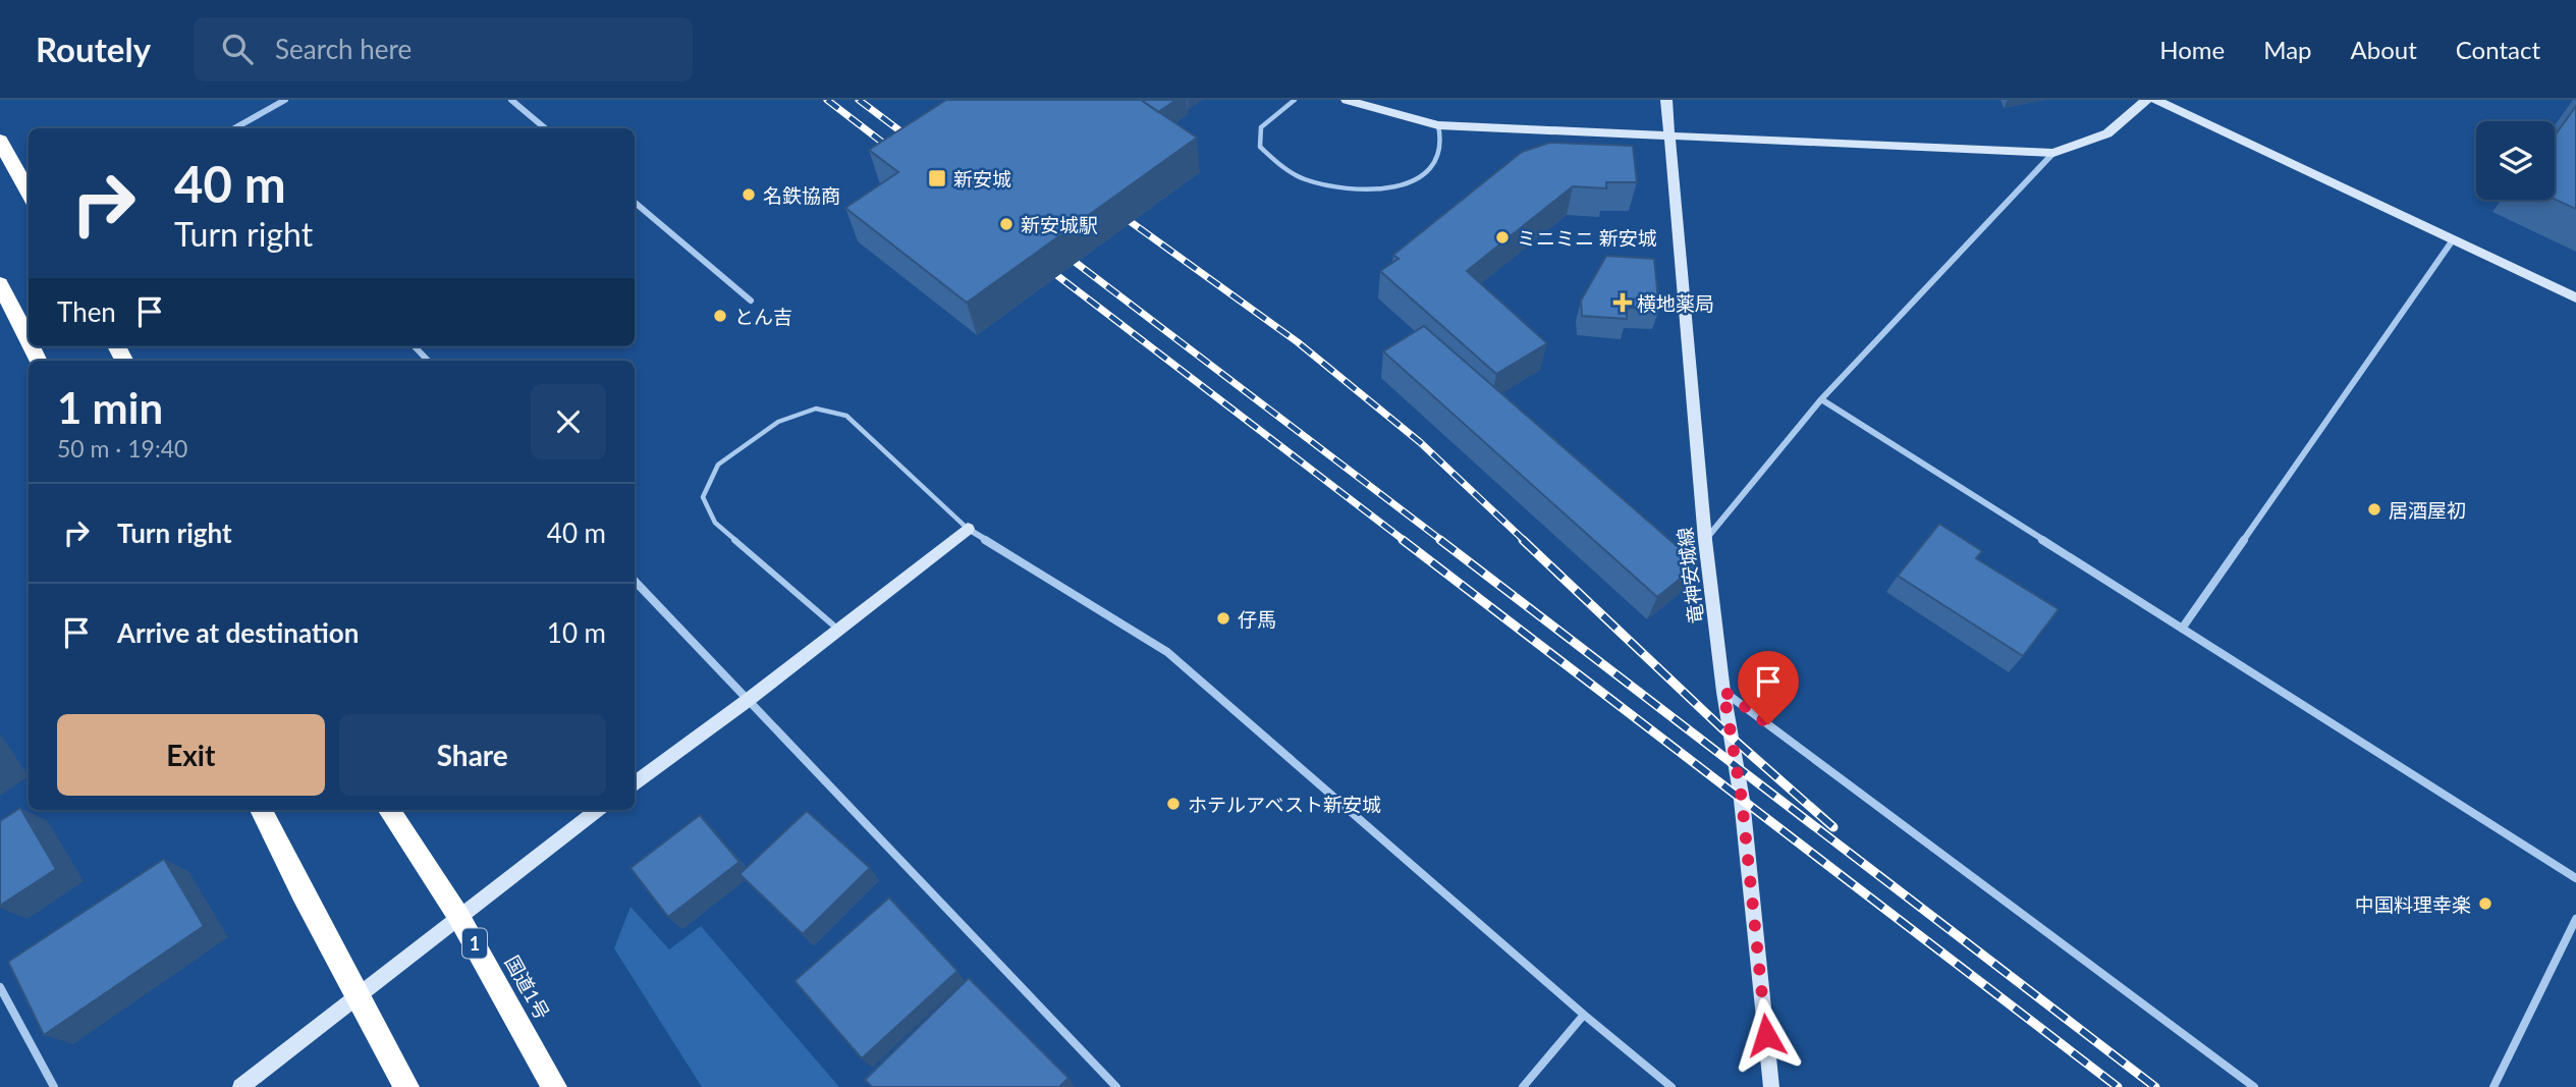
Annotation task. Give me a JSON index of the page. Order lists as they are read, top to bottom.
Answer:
{
  "streets": {
    "highway": ["1", "国道1号"],
    "street": ["竜神安城線"]
  },
  "places": {
    "transit": ["新安城"],
    "other": [
      "名鉄協商",
      "新安城駅",
      "ミニミニ 新安城",
      "とん吉",
      "居酒屋初",
      "仔馬",
      "ホテルアベスト新安城",
      "中国料理幸楽"
    ],
    "health": ["横地薬局"]
  },
  "page": {
    "header": "Routely",
    "search": "Search here",
    "nav": [
      "Home",
      "Map",
      "About",
      "Contact"
    ],
    "turn": ["40 m", "Turn right"],
    "then": "Then",
    "heading": ["1 min", "50 m · 19:40"],
    "list": [
      {
        "name": "Turn right",
        "value": "40 m"
      },
      {
        "name": "Arrive at destination",
        "value": "10 m"
      }
    ],
    "buttons": ["Exit", "Share"]
  }
}
